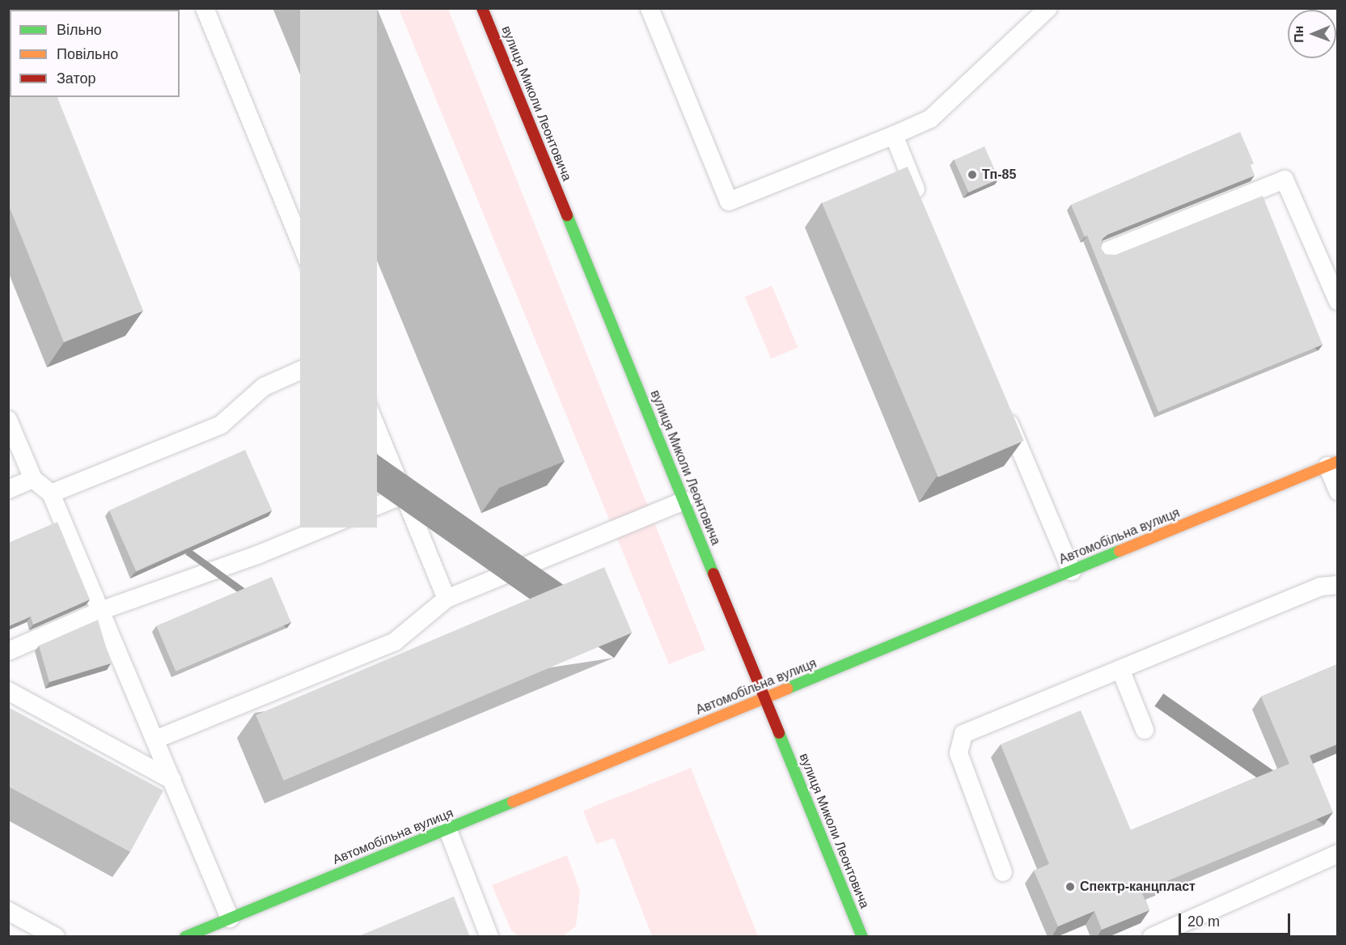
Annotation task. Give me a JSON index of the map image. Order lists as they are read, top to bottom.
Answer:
{
  "streets": {
    "street": ["вулиця Миколи Леонтовича", "Автомобільна вулиця"]
  },
  "crossings": [
    ["вулиця Миколи Леонтовича", "Автомобільна вулиця"]
  ],
  "places": ["Тп-85", "Спектр-канцпласт"],
  "legend": ["Вільно", "Повільно", "Затор"],
  "scale_bar": "20 m",
  "north": "left"
}
